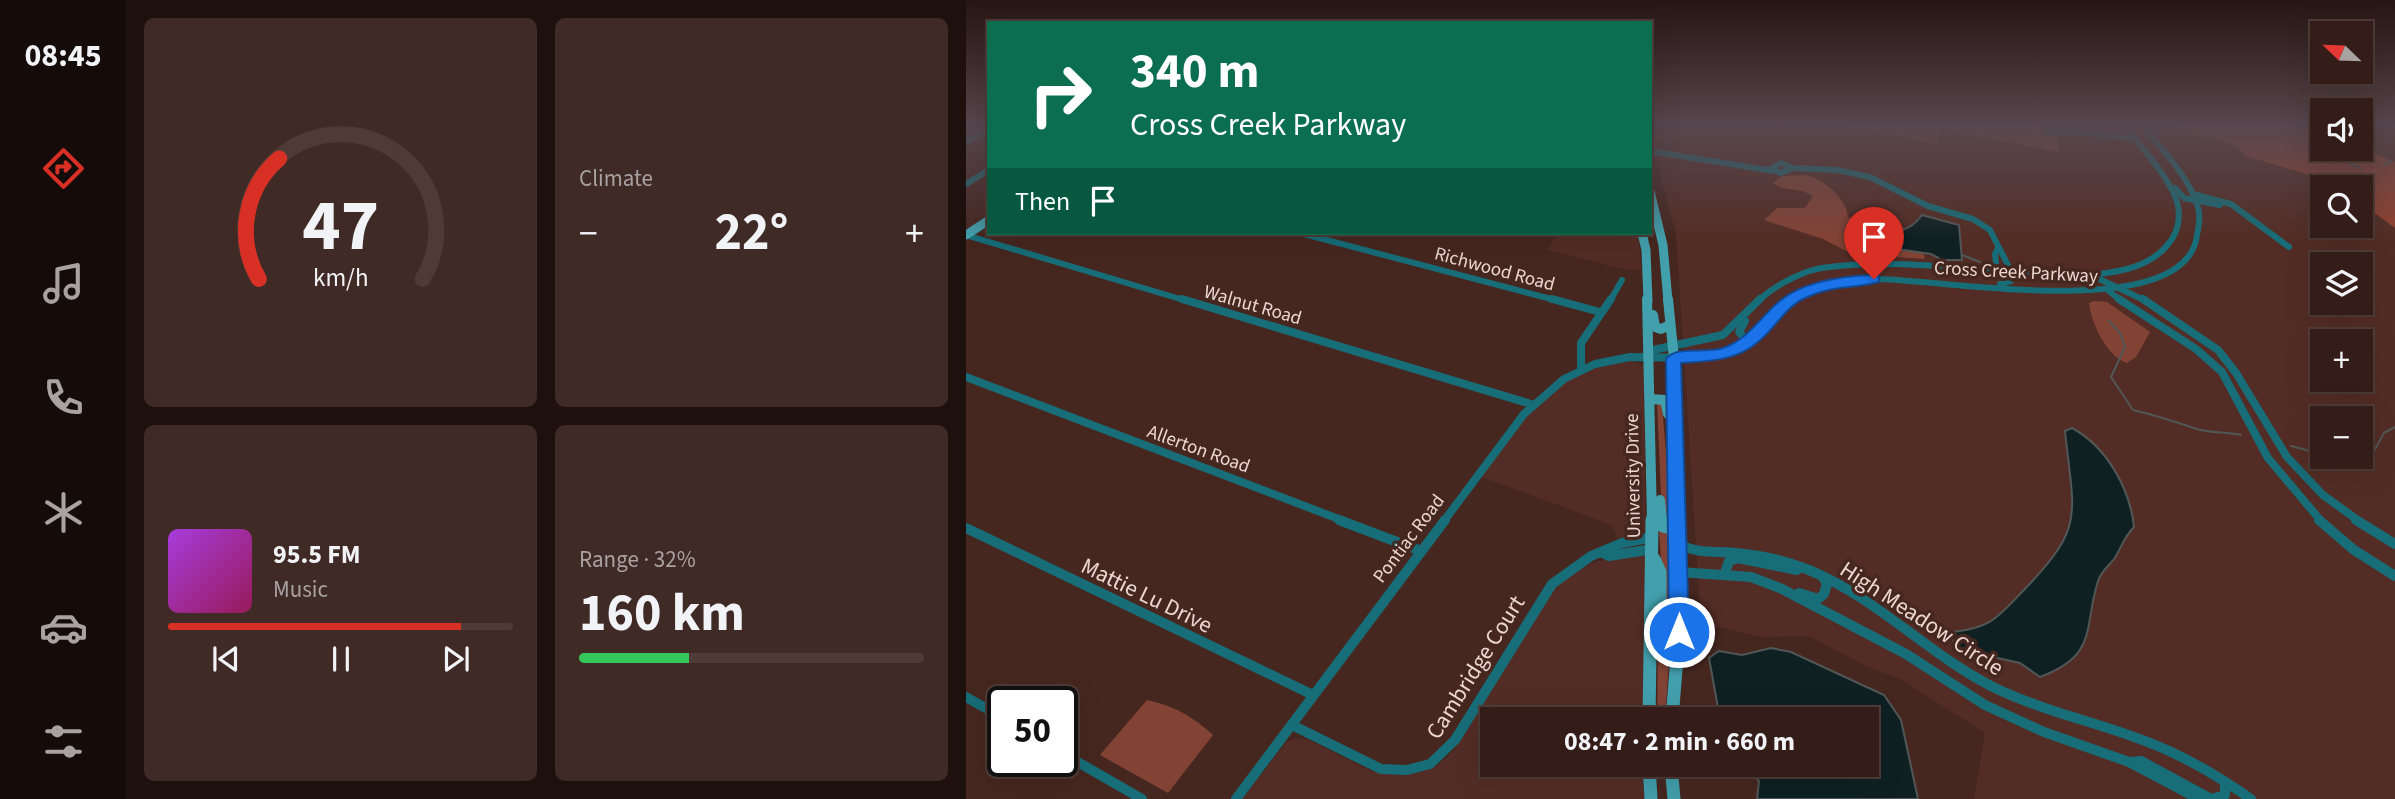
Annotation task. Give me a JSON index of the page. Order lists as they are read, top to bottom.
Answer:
{
  "streets": {
    "main road": ["University Drive"],
    "street": [
      "Richwood Road",
      "Cross Creek Parkway",
      "Walnut Road",
      "Allerton Road",
      "Pontiac Road",
      "Mattie Lu Drive",
      "High Meadow Circle",
      "Cambridge Court"
    ]
  },
  "crossings": [
    ["Cross Creek Parkway", "University Drive"],
    ["Cross Creek Parkway", "Pontiac Road"],
    ["Walnut Road", "Pontiac Road"],
    ["Allerton Road", "Pontiac Road"],
    ["University Drive", "Pontiac Road"],
    ["University Drive", "Cambridge Court"],
    ["Pontiac Road", "Mattie Lu Drive"],
    ["Pontiac Road", "Cambridge Court"]
  ],
  "north": "top left",
  "page": {
    "tabs": "08:45",
    "tile": [
      "Climate",
      ["Range · 32%", "160 km"]
    ],
    "map_buttons": ["+", "−"],
    "turn": ["340 m", "Cross Creek Parkway"],
    "then": "Then",
    "heat": ["−", "22°", "+"],
    "song": ["95.5 FM", "Music"],
    "limit": "50",
    "trip": "08:47 · 2 min · 660 m",
    "gauge": ["47", "km/h"]
  }
}
